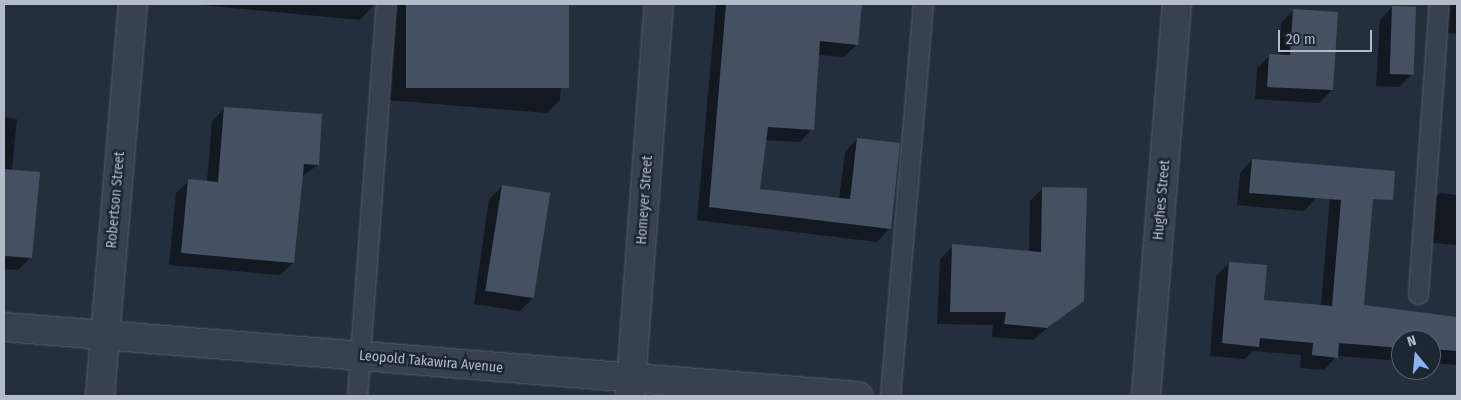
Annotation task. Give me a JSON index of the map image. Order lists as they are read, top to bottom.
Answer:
{
  "streets": {
    "street": [
      "Robertson Street",
      "Homeyer Street",
      "Hughes Street",
      "Leopold Takawira Avenue"
    ]
  },
  "crossings": [
    ["Robertson Street", "Leopold Takawira Avenue"],
    ["Homeyer Street", "Leopold Takawira Avenue"]
  ],
  "scale_bar": "20 m",
  "north": "top"
}
